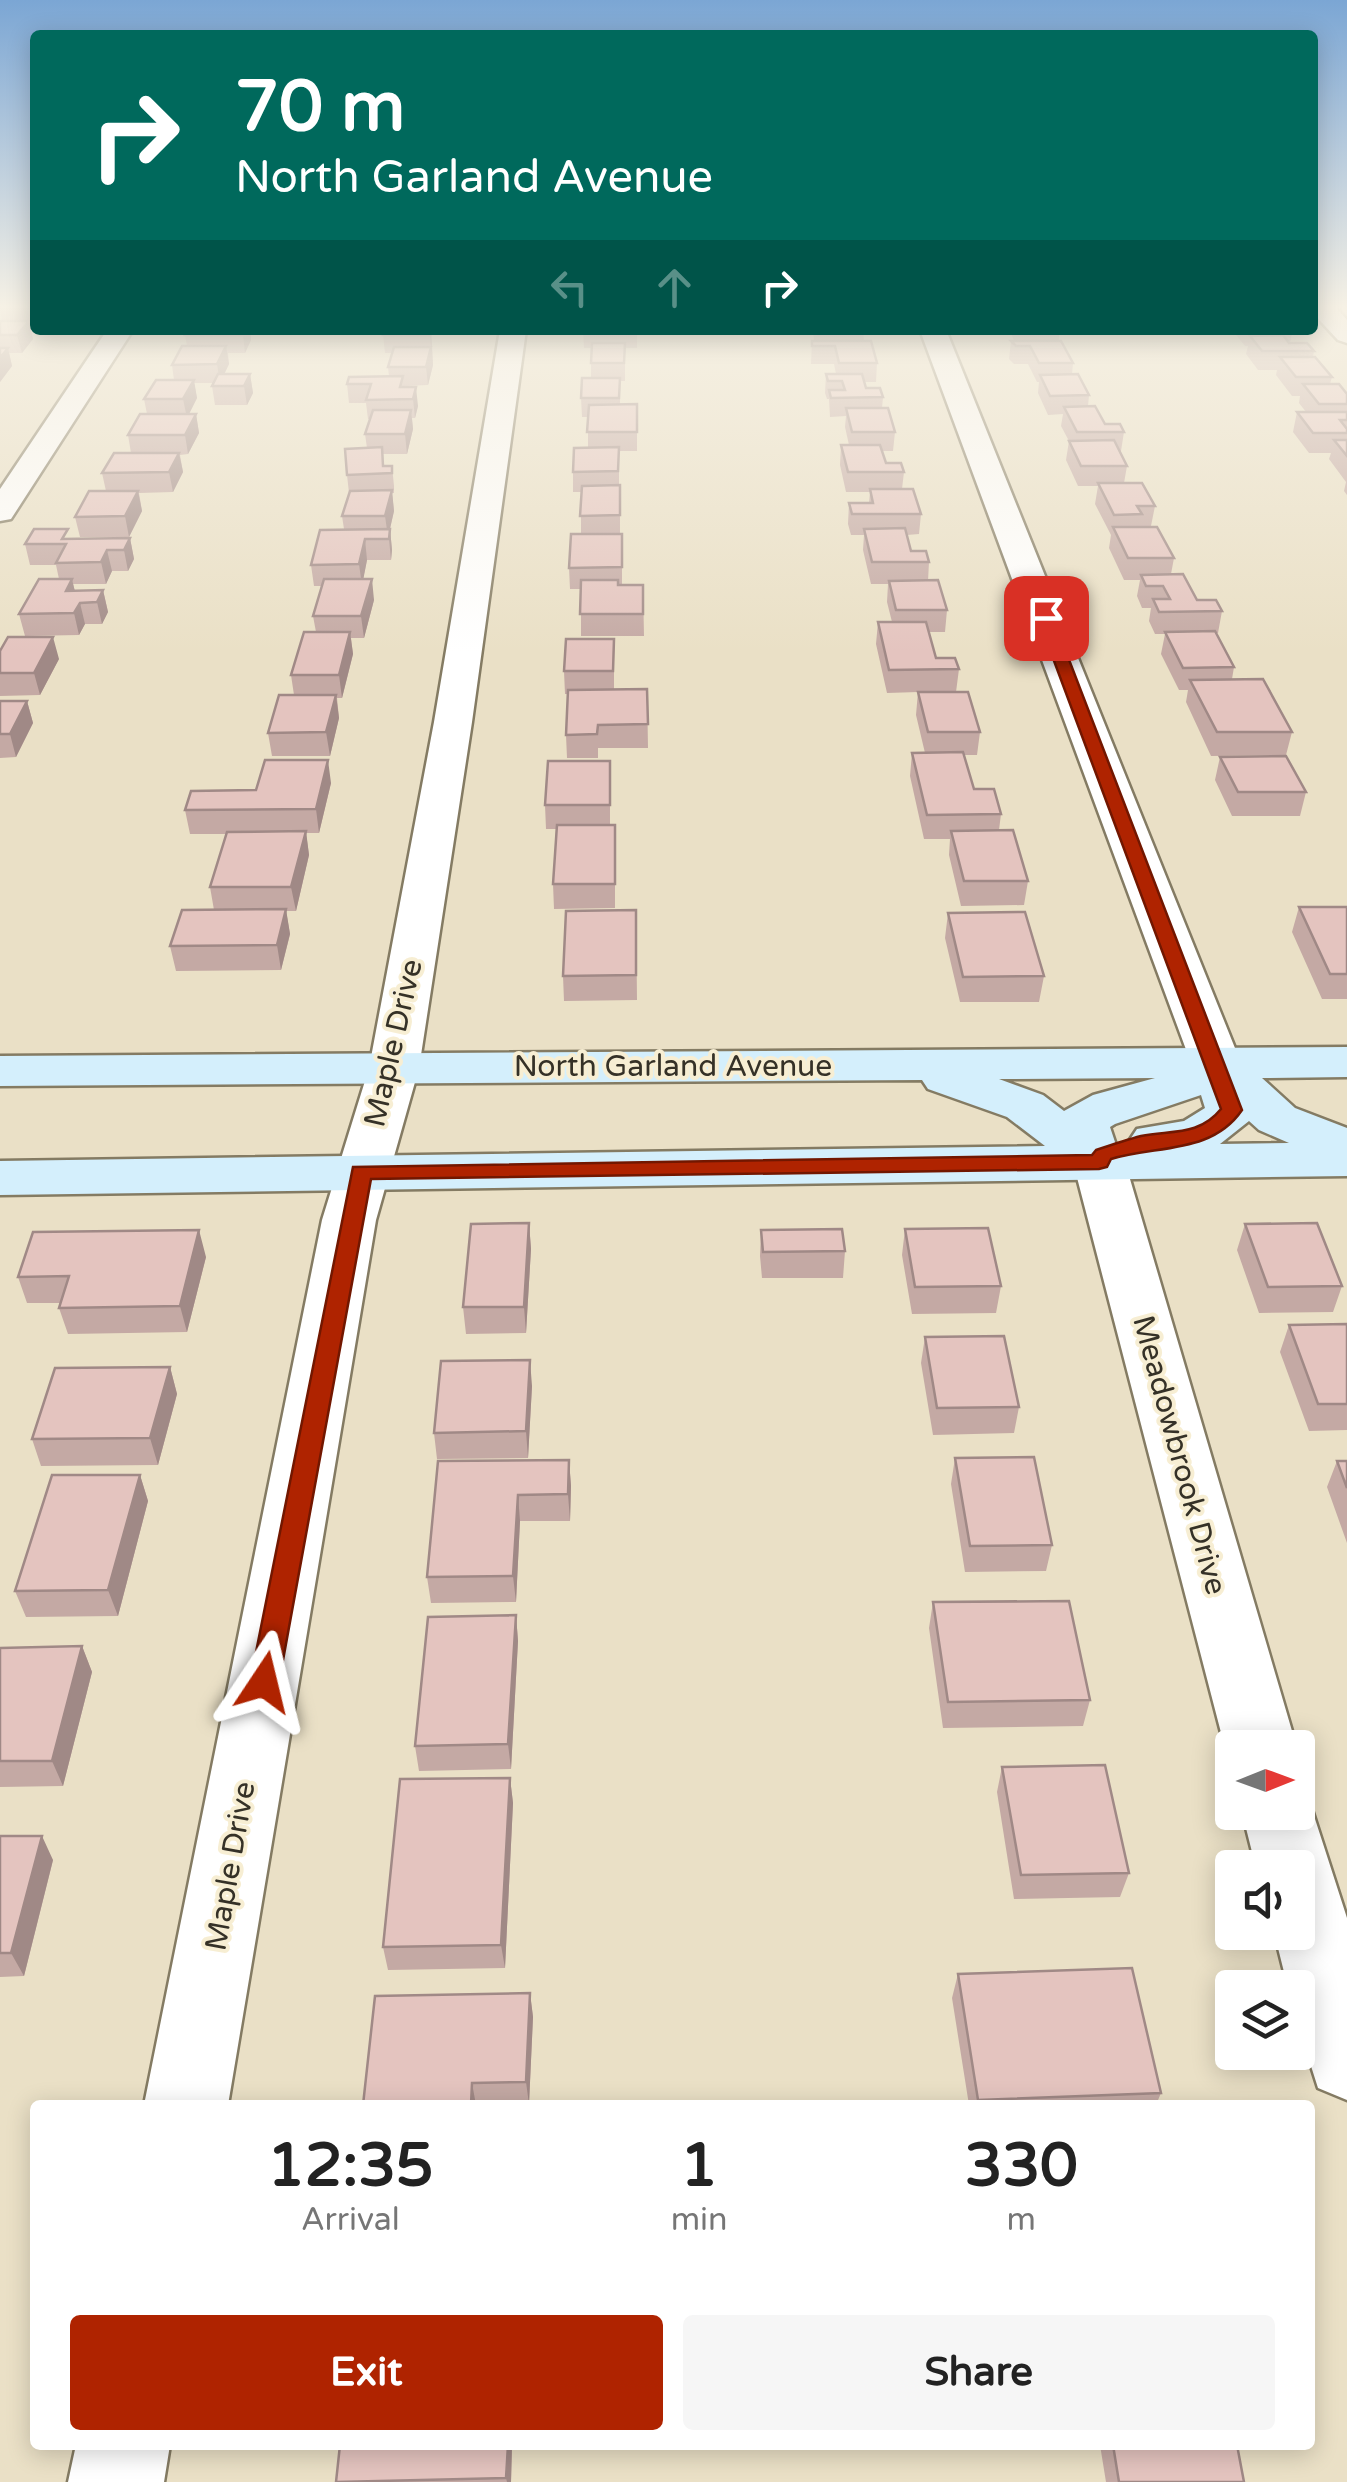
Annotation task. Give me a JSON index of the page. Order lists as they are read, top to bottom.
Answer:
{
  "streets": {
    "main road": ["North Garland Avenue"],
    "street": ["Maple Drive", "Meadowbrook Drive"]
  },
  "crossings": [
    ["Maple Drive", "North Garland Avenue"]
  ],
  "north": "right",
  "page": {
    "turn": ["70 m", "North Garland Avenue"],
    "eta": [
      "12:35",
      "Arrival",
      "1",
      "min",
      "330",
      "m"
    ],
    "buttons": ["Exit", "Share"]
  }
}
